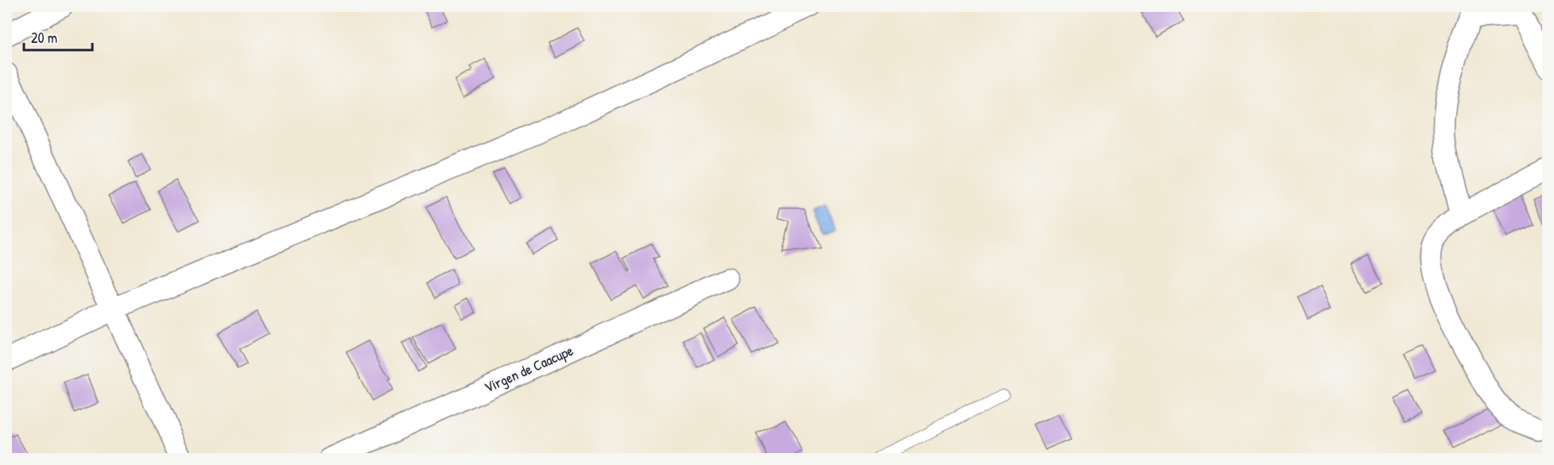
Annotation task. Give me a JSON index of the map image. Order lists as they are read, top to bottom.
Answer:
{
  "streets": {
    "street": ["Virgen de Caacupe"]
  },
  "scale_bar": "20 m"
}
